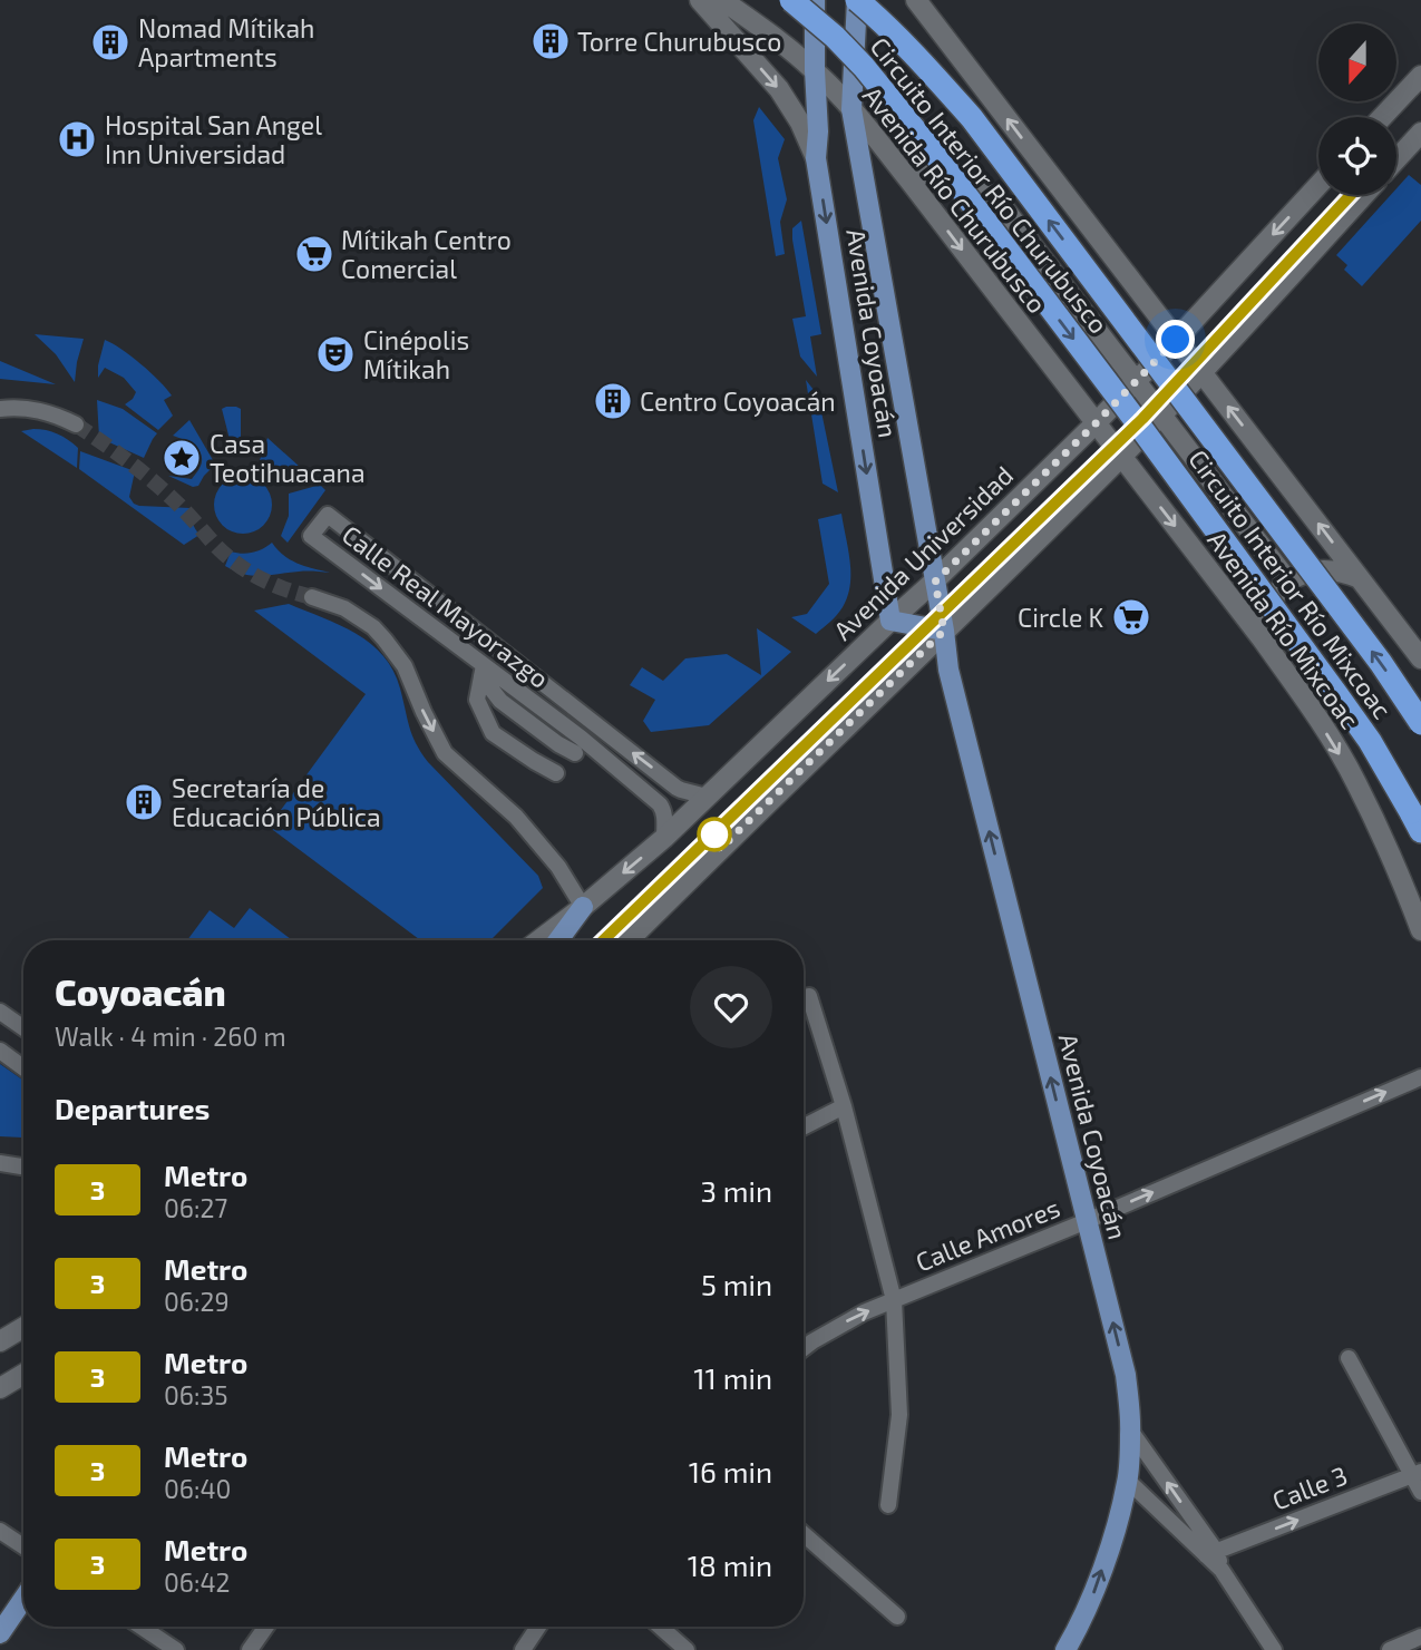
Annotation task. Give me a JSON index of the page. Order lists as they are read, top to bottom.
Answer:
{
  "streets": {
    "highway": ["Circuito Interior Río Churubusco", "Circuito Interior Río Mixcoac"],
    "main road": [
      "Avenida Río Churubusco",
      "Avenida Coyoacán",
      "Avenida Universidad",
      "Avenida Río Mixcoac"
    ],
    "street": ["Calle Real Mayorazgo", "Calle Amores", "Calle 3"]
  },
  "crossings": [
    ["Circuito Interior Río Churubusco", "Avenida Coyoacán"],
    ["Circuito Interior Río Churubusco", "Circuito Interior Río Mixcoac"],
    ["Avenida Río Churubusco", "Avenida Coyoacán"],
    ["Avenida Río Churubusco", "Avenida Universidad"],
    ["Avenida Río Churubusco", "Avenida Río Mixcoac"],
    ["Avenida Coyoacán", "Avenida Universidad"],
    ["Avenida Coyoacán", "Calle Amores"],
    ["Avenida Universidad", "Calle Real Mayorazgo"]
  ],
  "one_way": ["Calle Amores", "Calle 3"],
  "places": {
    "building": [
      "Torre Churubusco",
      "Nomad Mítikah Apartments",
      "Centro Coyoacán",
      "Secretaría de Educación Pública"
    ],
    "hospital": ["Hospital San Angel Inn Universidad"],
    "supermarket": ["Mítikah Centro Comercial", "Circle K"],
    "theatre": ["Cinépolis Mítikah"],
    "place": ["Casa Teotihuacana"]
  },
  "lines": ["metro line 3"],
  "north": "bottom",
  "page": {
    "heading": [
      ["Coyoacán", "Walk · 4 min · 260 m"],
      "Departures"
    ],
    "list": [
      {
        "mark": "3",
        "name": "Metro",
        "note": "06:27",
        "value": "3 min"
      },
      {
        "mark": "3",
        "name": "Metro",
        "note": "06:29",
        "value": "5 min"
      },
      {
        "mark": "3",
        "name": "Metro",
        "note": "06:35",
        "value": "11 min"
      },
      {
        "mark": "3",
        "name": "Metro",
        "note": "06:40",
        "value": "16 min"
      },
      {
        "mark": "3",
        "name": "Metro",
        "note": "06:42",
        "value": "18 min"
      }
    ]
  }
}
